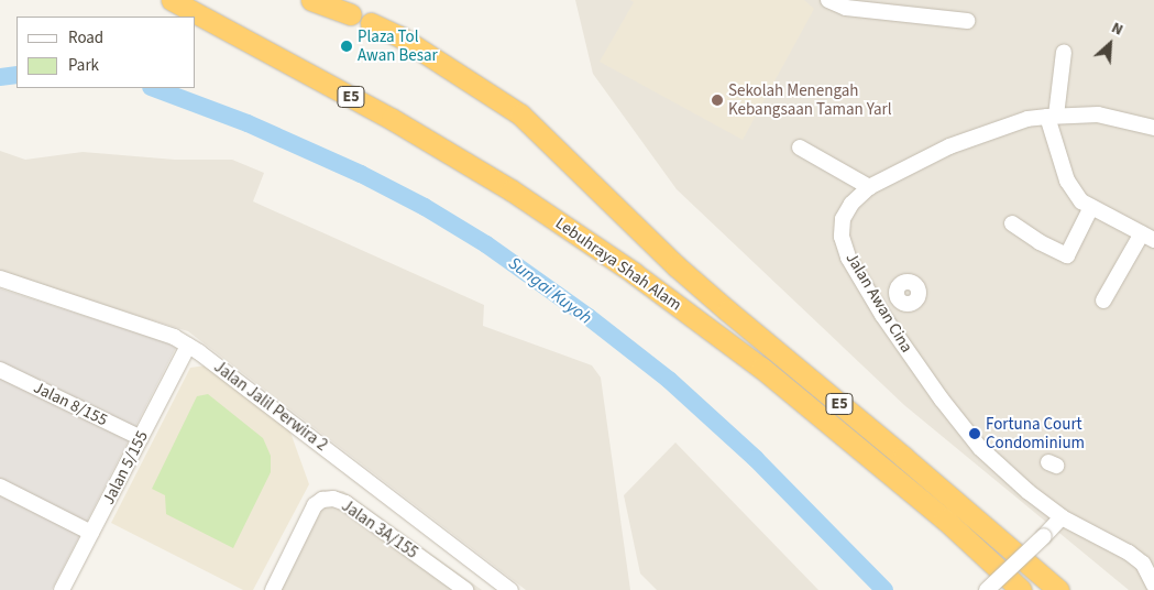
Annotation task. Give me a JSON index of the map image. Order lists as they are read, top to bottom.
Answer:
{
  "streets": {
    "highway": ["E5", "Lebuhraya Shah Alam"],
    "street": [
      "Jalan Awan Cina",
      "Jalan 8/155",
      "Jalan Jalil Perwira 2",
      "Jalan 5/155",
      "Jalan 3A/155"
    ]
  },
  "crossings": [
    ["Jalan 8/155", "Jalan 5/155"],
    ["Jalan Jalil Perwira 2", "Jalan 5/155"]
  ],
  "water": ["Sungai Kuyoh"],
  "places": ["Plaza Tol Awan Besar", "Sekolah Menengah Kebangsaan Taman Yarl", "Fortuna Court Condominium"],
  "legend": ["Road", "Park"],
  "north": "top right"
}
